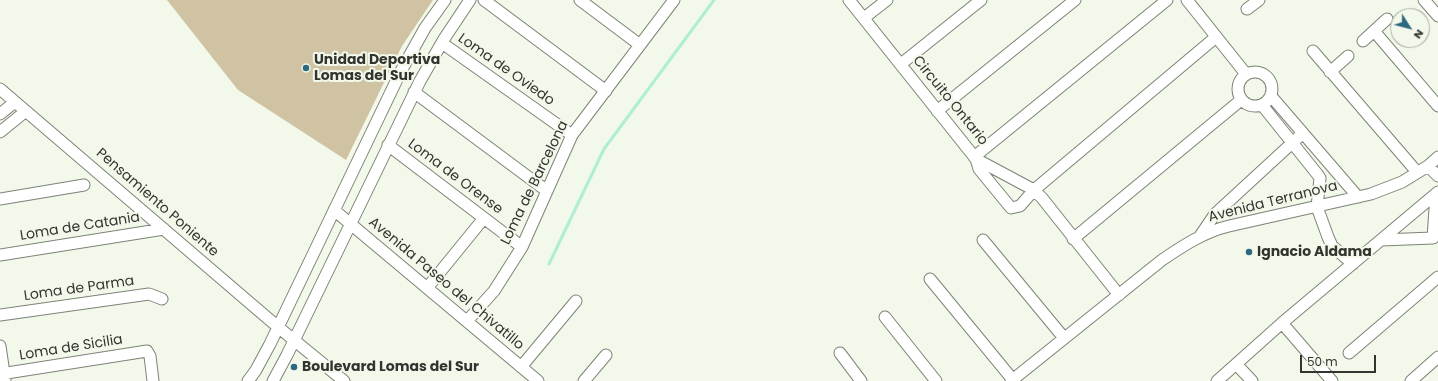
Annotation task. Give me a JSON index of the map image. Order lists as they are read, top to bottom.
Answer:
{
  "streets": {
    "street": [
      "Loma de Oviedo",
      "Circuito Ontario",
      "Loma de Orense",
      "Loma de Barcelona",
      "Avenida Terranova",
      "Pensamiento Poniente",
      "Loma de Catania",
      "Avenida Paseo del Chivatillo",
      "Loma de Parma",
      "Loma de Sicilia"
    ]
  },
  "crossings": [
    ["Loma de Oviedo", "Loma de Barcelona"],
    ["Circuito Ontario", "Avenida Terranova"],
    ["Loma de Orense", "Loma de Barcelona"],
    ["Loma de Barcelona", "Avenida Paseo del Chivatillo"],
    ["Pensamiento Poniente", "Loma de Catania"]
  ],
  "places": ["Unidad Deportiva Lomas del Sur", "Ignacio Aldama", "Boulevard Lomas del Sur"],
  "scale_bar": "50 m",
  "north": "bottom right"
}
